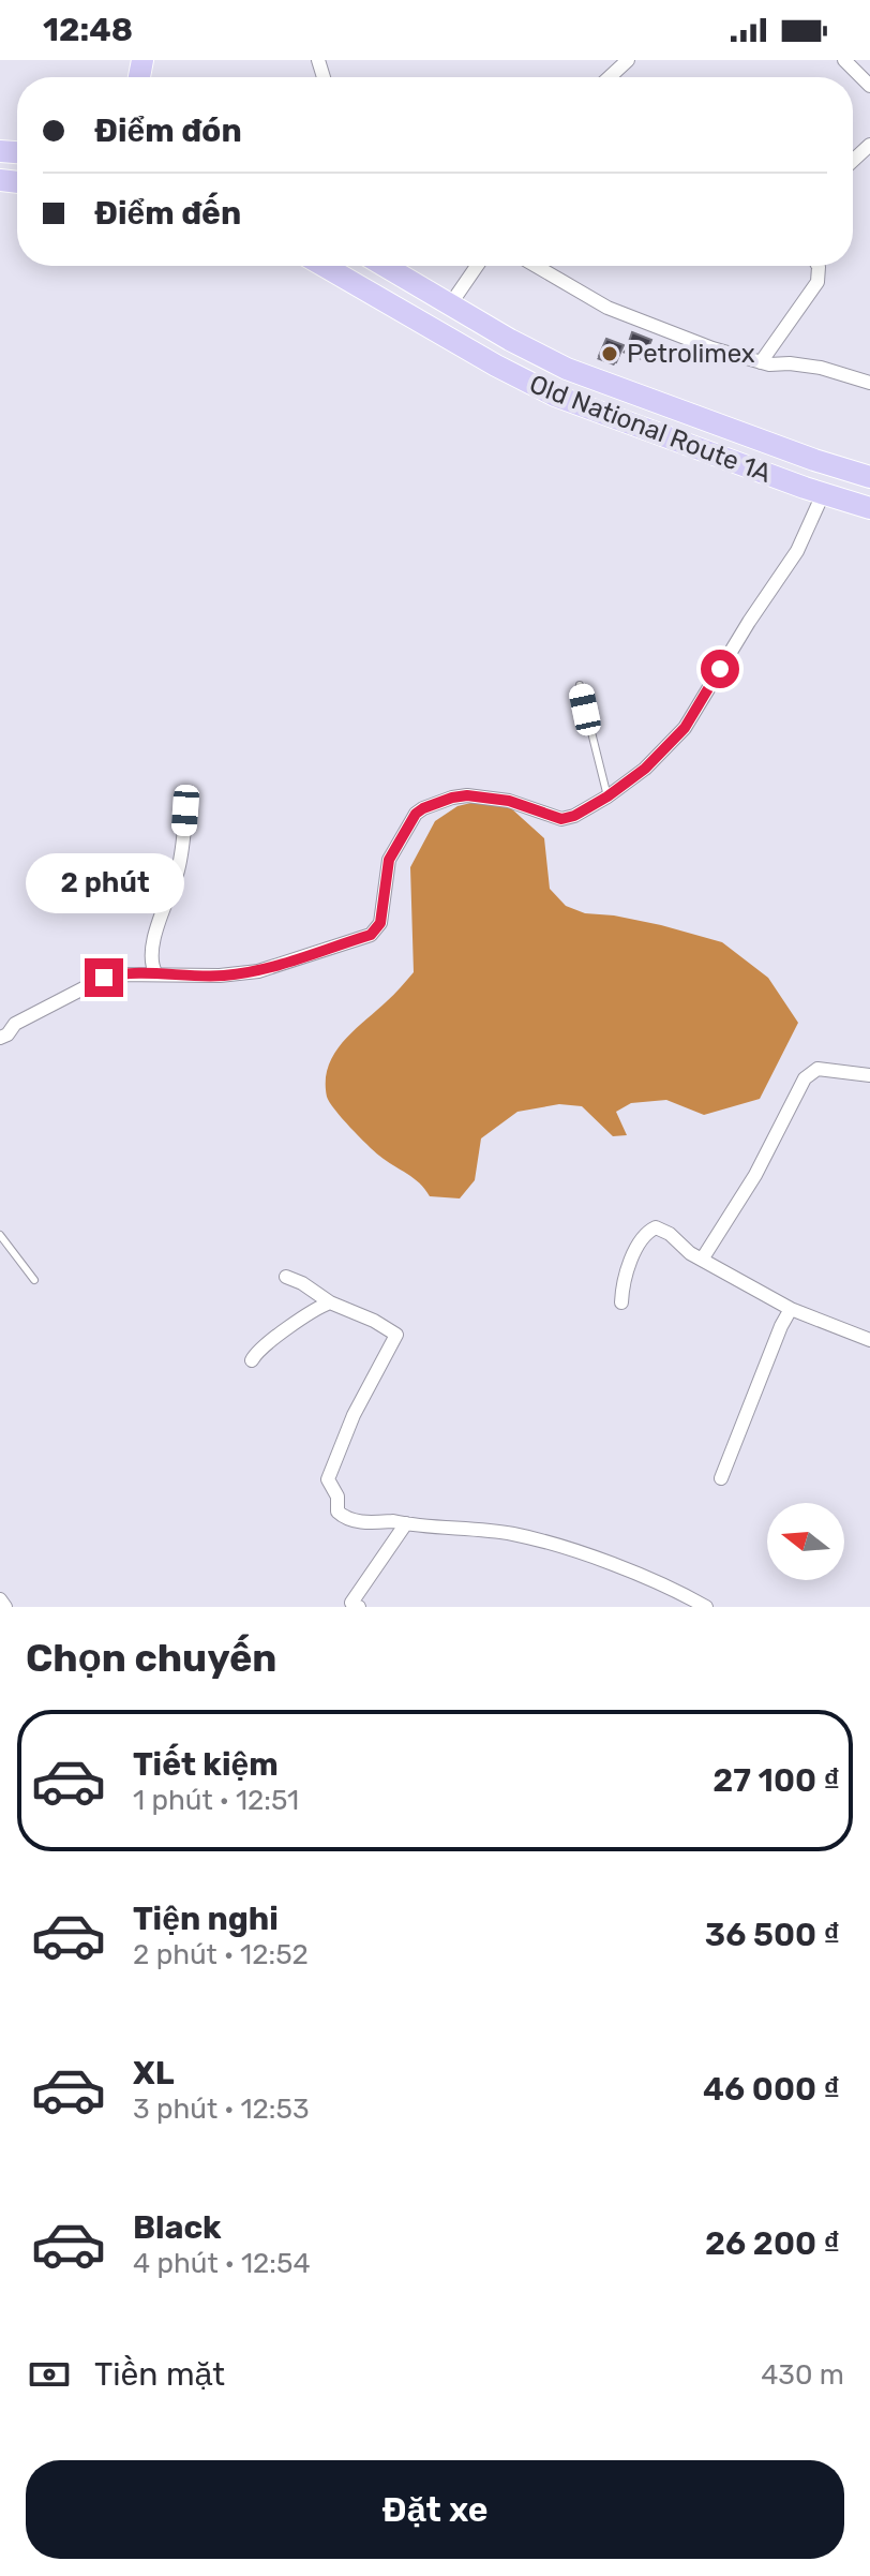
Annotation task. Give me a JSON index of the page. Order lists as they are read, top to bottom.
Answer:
{
  "streets": {
    "main road": ["Old National Route 1A"]
  },
  "places": ["Petrolimex"],
  "north": "left",
  "page": {
    "status": "12:48",
    "banner": ["Điểm đón", "Điểm đến"],
    "bubble": "2 phút",
    "heading": "Chọn chuyến",
    "list": [
      {
        "name": "Tiết kiệm",
        "note": "1 phút · 12:51",
        "value": "27 100 ₫"
      },
      {
        "name": "Tiện nghi",
        "note": "2 phút · 12:52",
        "value": "36 500 ₫"
      },
      {
        "name": "XL",
        "note": "3 phút · 12:53",
        "value": "46 000 ₫"
      },
      {
        "name": "Black",
        "note": "4 phút · 12:54",
        "value": "26 200 ₫"
      }
    ],
    "pay": ["Tiền mặt", "430 m"],
    "buttons": "Đặt xe"
  }
}
